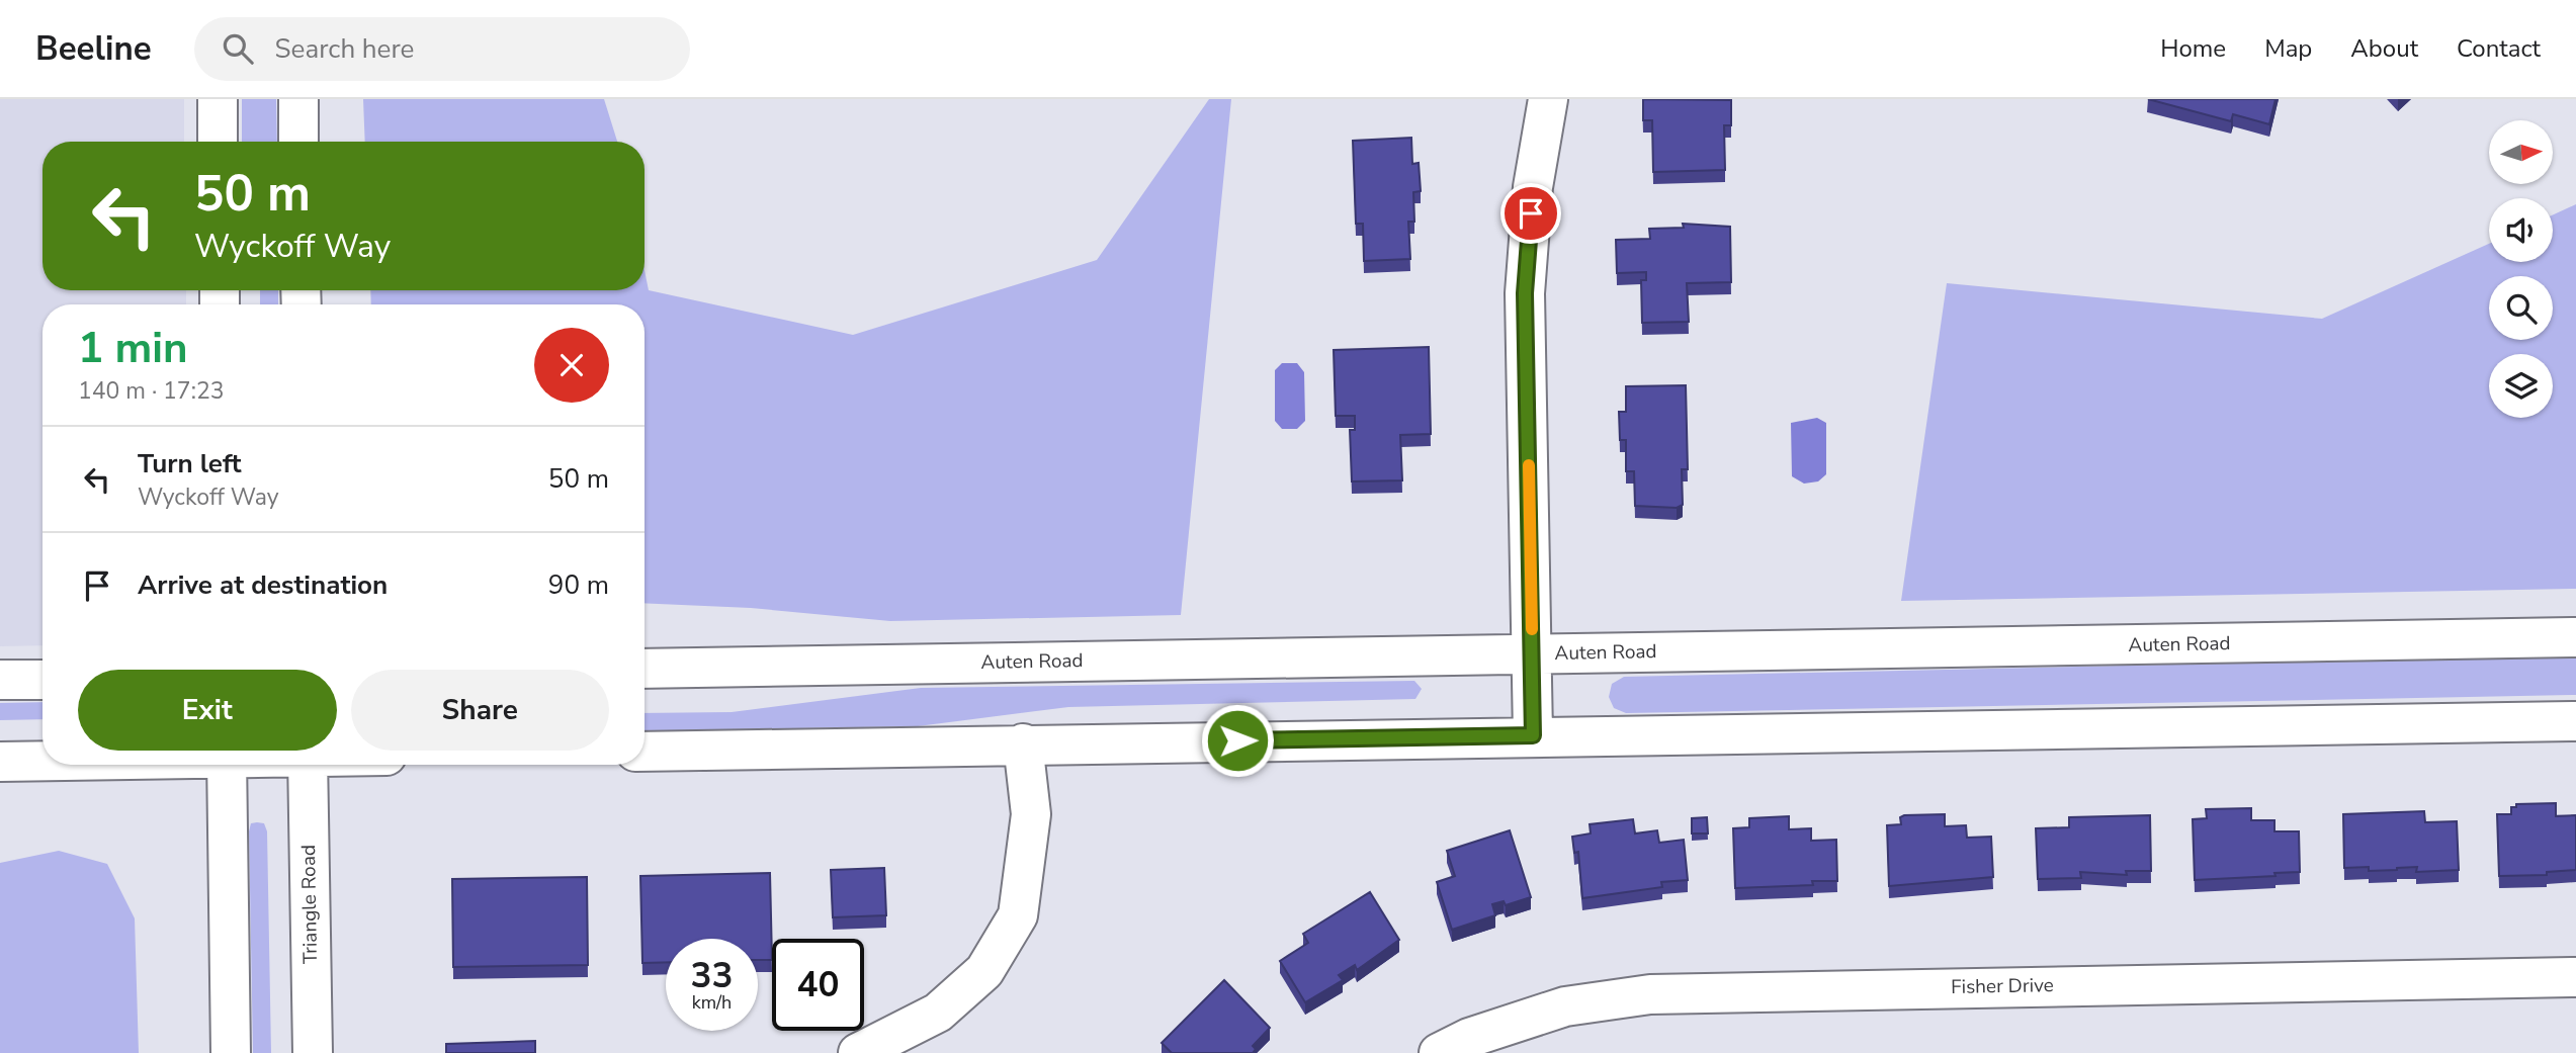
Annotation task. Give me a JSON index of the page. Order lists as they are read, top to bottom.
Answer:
{
  "streets": {
    "street": ["Auten Road", "Triangle Road", "Fisher Drive"]
  },
  "north": "right",
  "page": {
    "header": "Beeline",
    "search": "Search here",
    "nav": [
      "Home",
      "Map",
      "About",
      "Contact"
    ],
    "turn": ["50 m", "Wyckoff Way"],
    "heading": ["1 min", "140 m · 17:23"],
    "list": [
      {
        "name": "Turn left",
        "note": "Wyckoff Way",
        "value": "50 m"
      },
      {
        "name": "Arrive at destination",
        "value": "90 m"
      }
    ],
    "buttons": ["Exit", "Share"],
    "speed": "33 km/h",
    "limit": "40"
  }
}
